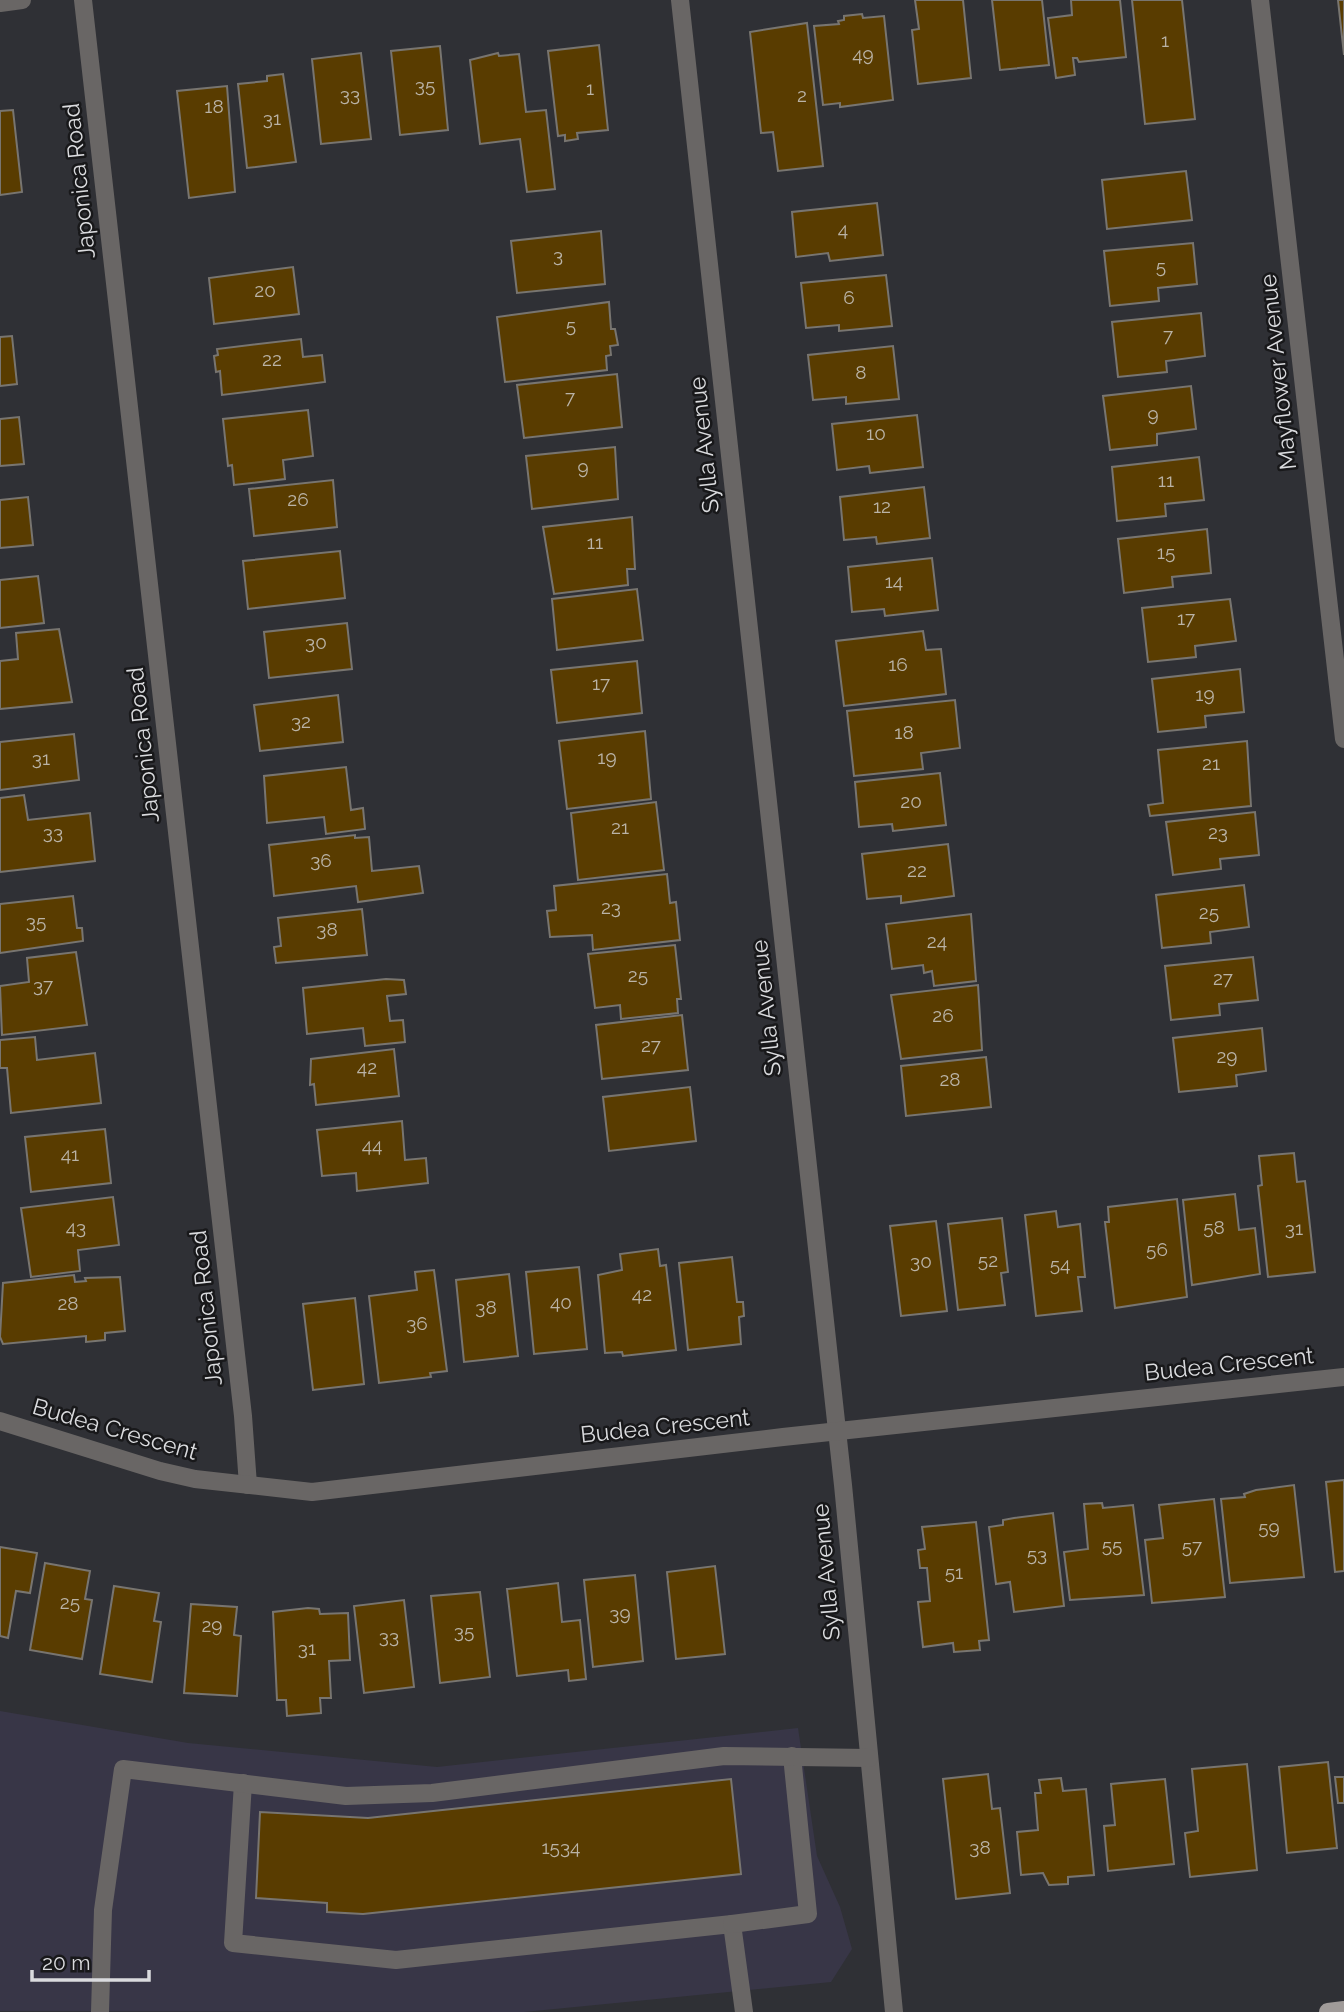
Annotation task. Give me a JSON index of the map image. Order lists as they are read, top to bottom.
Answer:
{
  "streets": {
    "street": [
      "Japonica Road",
      "Mayflower Avenue",
      "Sylla Avenue",
      "Budea Crescent"
    ]
  },
  "crossings": [
    ["Japonica Road", "Budea Crescent"],
    ["Sylla Avenue", "Budea Crescent"]
  ],
  "house_numbers": [
    "1",
    "49",
    "35",
    "1",
    "33",
    "2",
    "18",
    "31",
    "4",
    "3",
    "5",
    "20",
    "6",
    "5",
    "7",
    "22",
    "8",
    "7",
    "9",
    "10",
    "9",
    "11",
    "26",
    "12",
    "11",
    "15",
    "14",
    "17",
    "30",
    "16",
    "17",
    "19",
    "32",
    "18",
    "19",
    "31",
    "21",
    "20",
    "21",
    "33",
    "23",
    "36",
    "22",
    "23",
    "25",
    "35",
    "38",
    "24",
    "25",
    "27",
    "37",
    "26",
    "27",
    "29",
    "42",
    "28",
    "44",
    "41",
    "43",
    "58",
    "31",
    "56",
    "52",
    "30",
    "54",
    "42",
    "40",
    "28",
    "38",
    "36",
    "59",
    "55",
    "57",
    "53",
    "51",
    "25",
    "39",
    "29",
    "35",
    "33",
    "31",
    "1534",
    "38"
  ],
  "scale_bar": "20 m"
}
